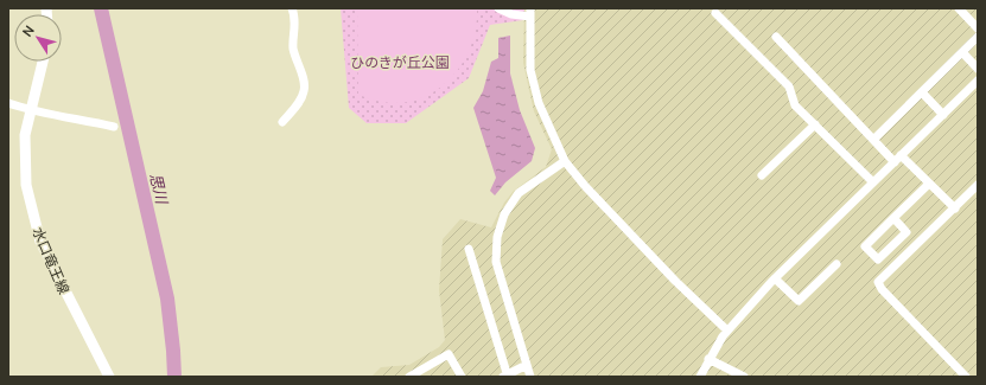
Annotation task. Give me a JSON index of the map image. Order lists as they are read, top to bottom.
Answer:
{
  "streets": {
    "main road": ["水口竜王線"]
  },
  "water": ["思川"],
  "parks": ["ひのきが丘公園"],
  "north": "top left"
}
